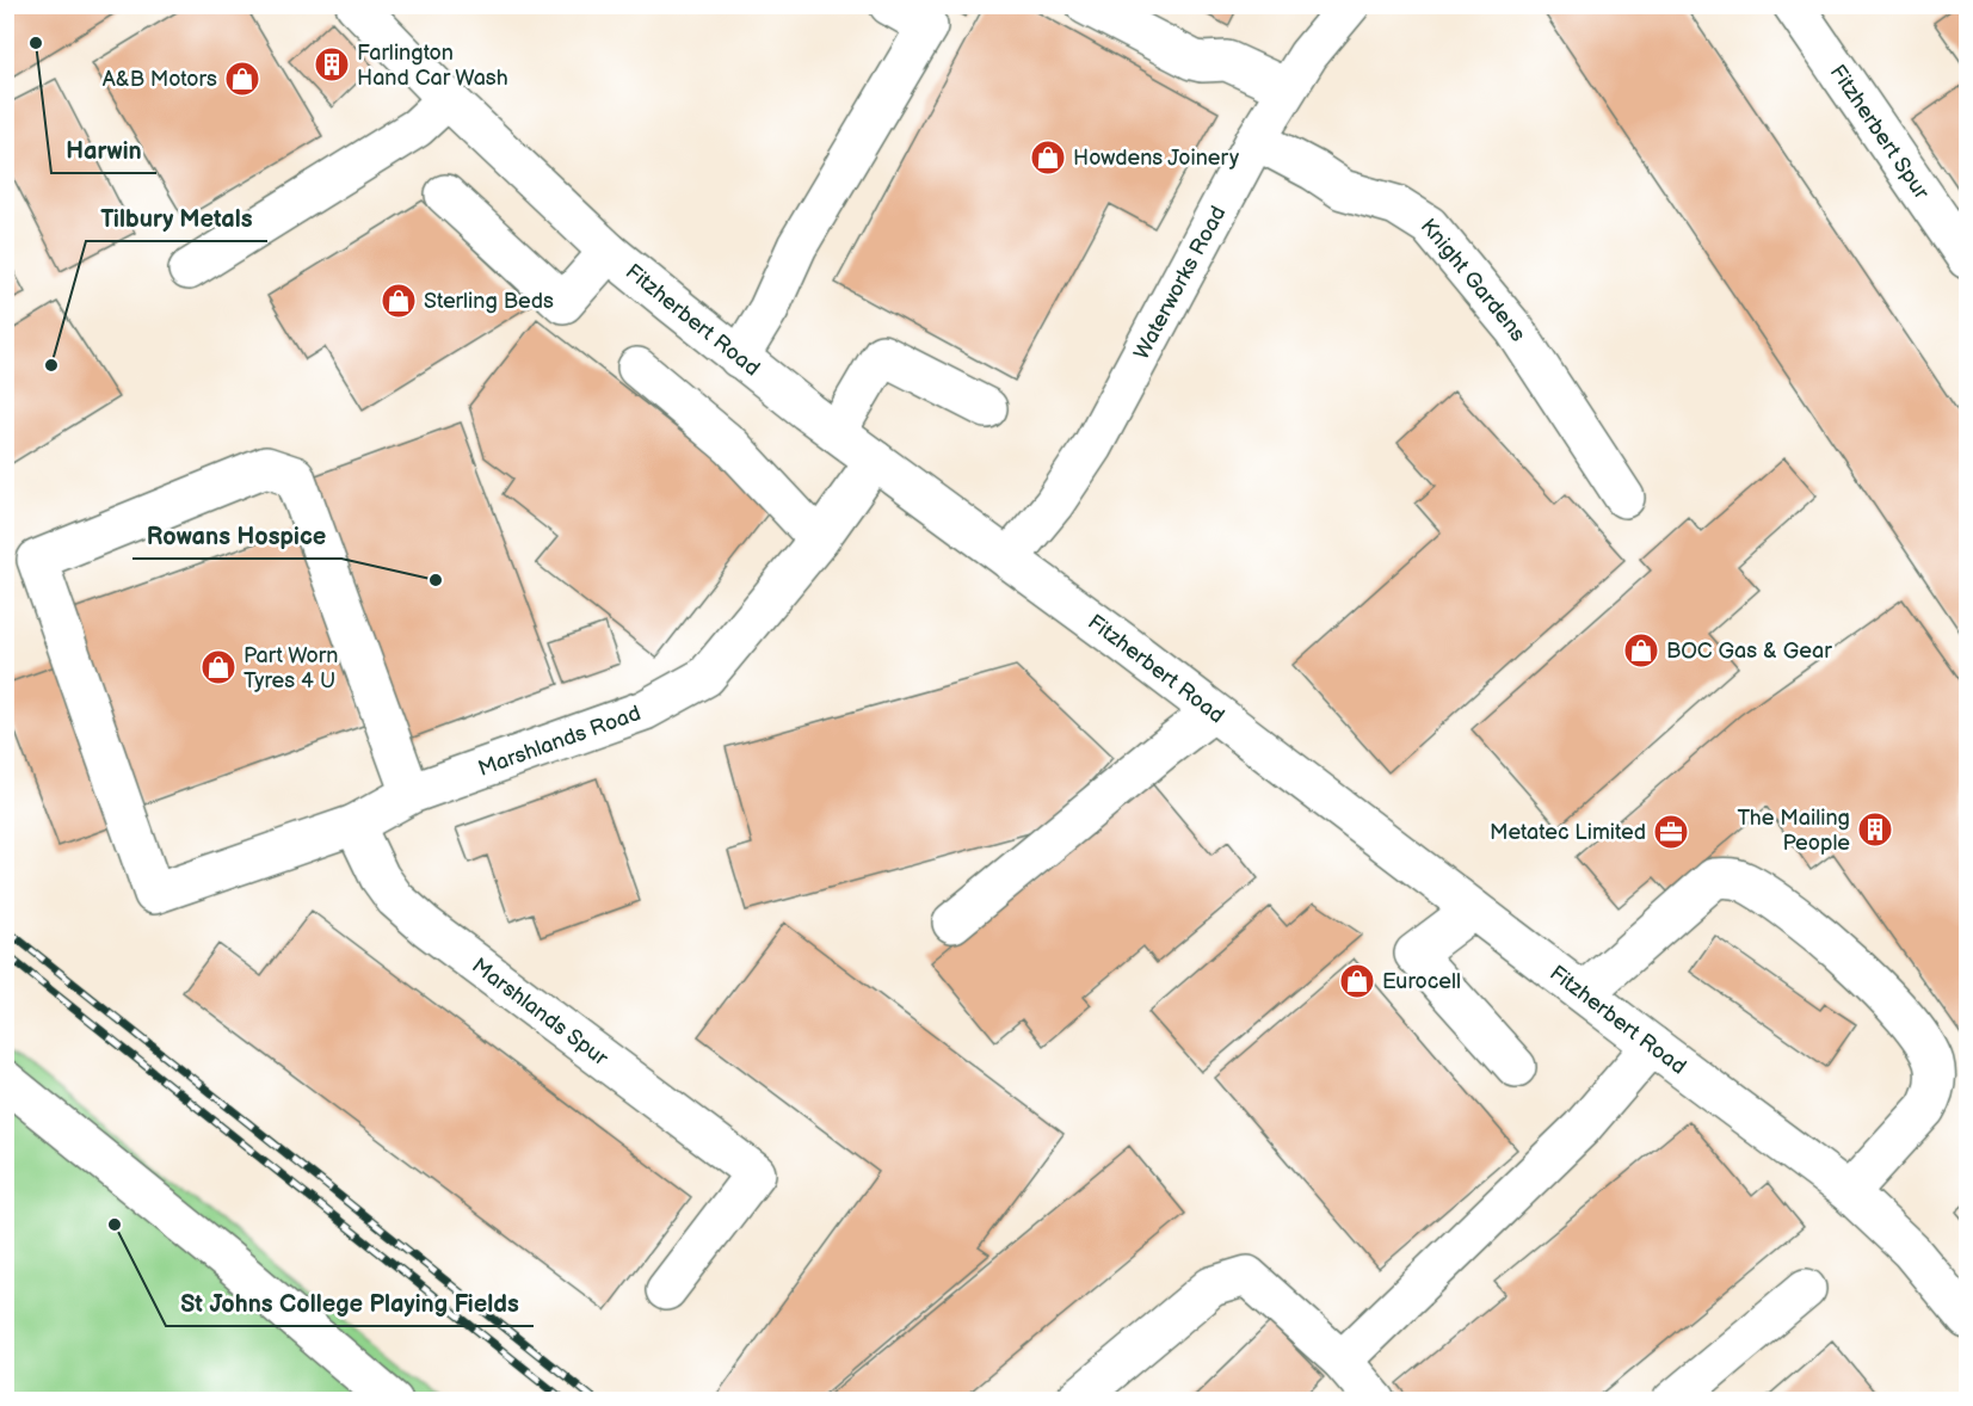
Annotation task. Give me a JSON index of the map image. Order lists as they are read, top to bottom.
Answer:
{
  "streets": {
    "street": [
      "Fitzherbert Spur",
      "Waterworks Road",
      "Knight Gardens",
      "Fitzherbert Road",
      "Marshlands Road",
      "Marshlands Spur"
    ]
  },
  "crossings": [
    ["Waterworks Road", "Knight Gardens"],
    ["Waterworks Road", "Fitzherbert Road"],
    ["Fitzherbert Road", "Marshlands Road"],
    ["Marshlands Road", "Marshlands Spur"]
  ],
  "places": {
    "other": [
      "Harwin",
      "Tilbury Metals",
      "Rowans Hospice",
      "St Johns College Playing Fields"
    ],
    "building": ["Farlington Hand Car Wash", "The Mailing People"],
    "shop": [
      "A&B Motors",
      "Howdens Joinery",
      "Sterling Beds",
      "BOC Gas & Gear",
      "Part Worn Tyres 4 U",
      "Eurocell"
    ],
    "office": ["Metatec Limited"]
  }
}
